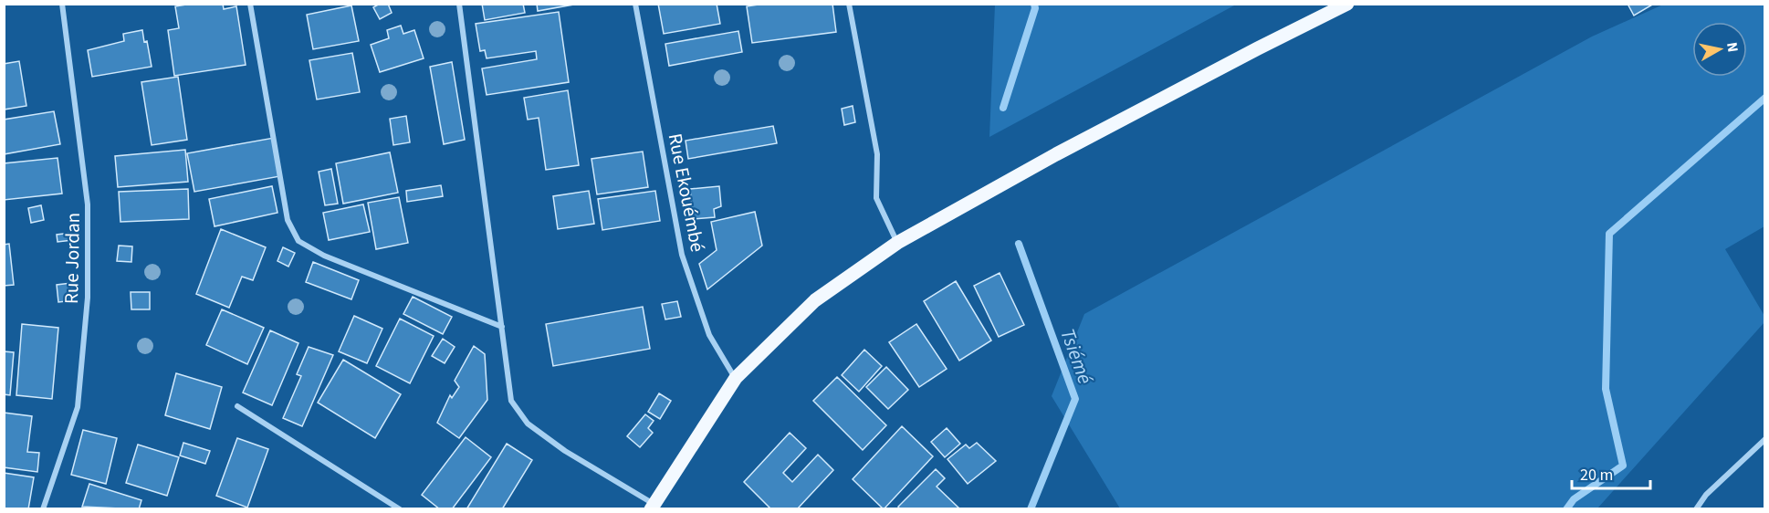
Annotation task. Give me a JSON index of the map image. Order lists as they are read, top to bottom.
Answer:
{
  "streets": {
    "street": ["Rue Ekouémbé", "Rue Jordan"]
  },
  "water": ["Tsiémé"],
  "scale_bar": "20 m",
  "north": "right"
}
